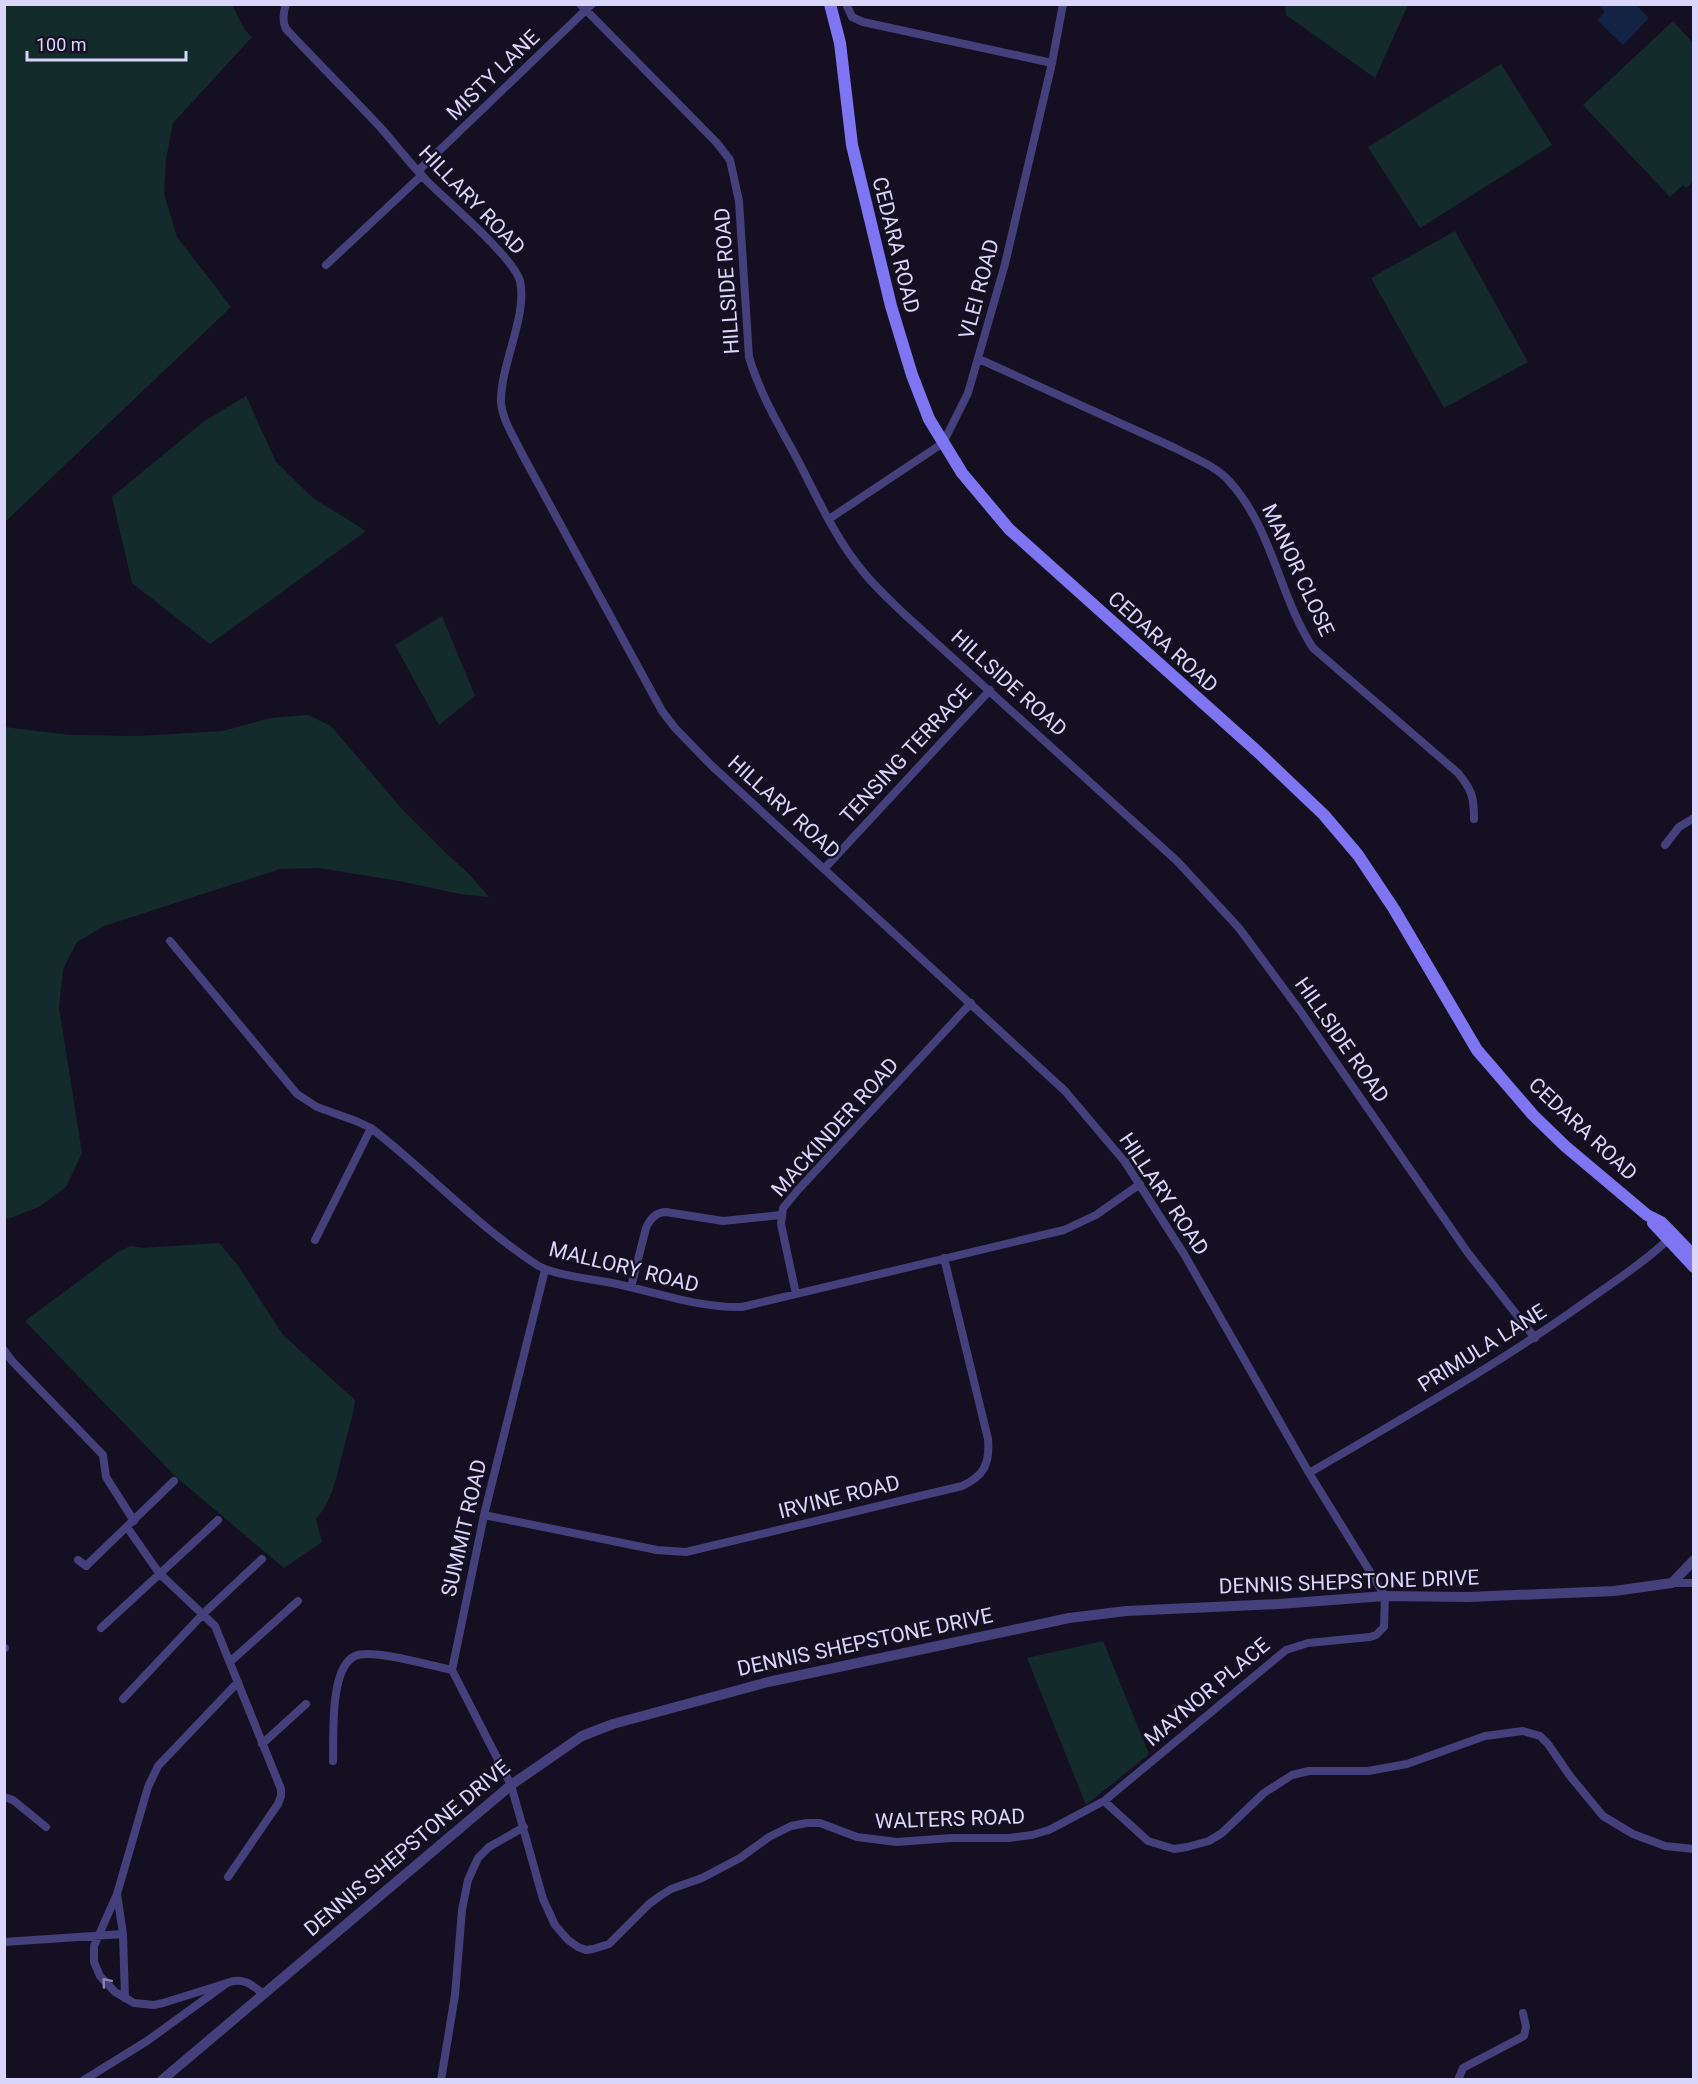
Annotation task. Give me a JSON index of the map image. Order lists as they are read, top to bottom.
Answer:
{
  "streets": {
    "main road": ["CEDARA ROAD"],
    "street": [
      "MISTY LANE",
      "HILLARY ROAD",
      "HILLSIDE ROAD",
      "VLEI ROAD",
      "MANOR CLOSE",
      "TENSING TERRACE",
      "MACKINDER ROAD",
      "MALLORY ROAD",
      "PRIMULA LANE",
      "IRVINE ROAD",
      "SUMMIT ROAD",
      "DENNIS SHEPSTONE DRIVE",
      "MAYNOR PLACE",
      "WALTERS ROAD"
    ]
  },
  "crossings": [
    ["MISTY LANE", "HILLARY ROAD"],
    ["MISTY LANE", "HILLSIDE ROAD"],
    ["HILLARY ROAD", "TENSING TERRACE"],
    ["HILLARY ROAD", "MACKINDER ROAD"],
    ["HILLARY ROAD", "MALLORY ROAD"],
    ["HILLARY ROAD", "PRIMULA LANE"],
    ["HILLARY ROAD", "DENNIS SHEPSTONE DRIVE"],
    ["HILLARY ROAD", "MAYNOR PLACE"],
    ["CEDARA ROAD", "VLEI ROAD"],
    ["CEDARA ROAD", "PRIMULA LANE"],
    ["HILLSIDE ROAD", "TENSING TERRACE"],
    ["HILLSIDE ROAD", "PRIMULA LANE"],
    ["VLEI ROAD", "MANOR CLOSE"],
    ["MACKINDER ROAD", "MALLORY ROAD"],
    ["MALLORY ROAD", "IRVINE ROAD"],
    ["MALLORY ROAD", "SUMMIT ROAD"],
    ["IRVINE ROAD", "SUMMIT ROAD"],
    ["DENNIS SHEPSTONE DRIVE", "MAYNOR PLACE"],
    ["DENNIS SHEPSTONE DRIVE", "WALTERS ROAD"],
    ["MAYNOR PLACE", "WALTERS ROAD"]
  ],
  "scale_bar": "100 m"
}
